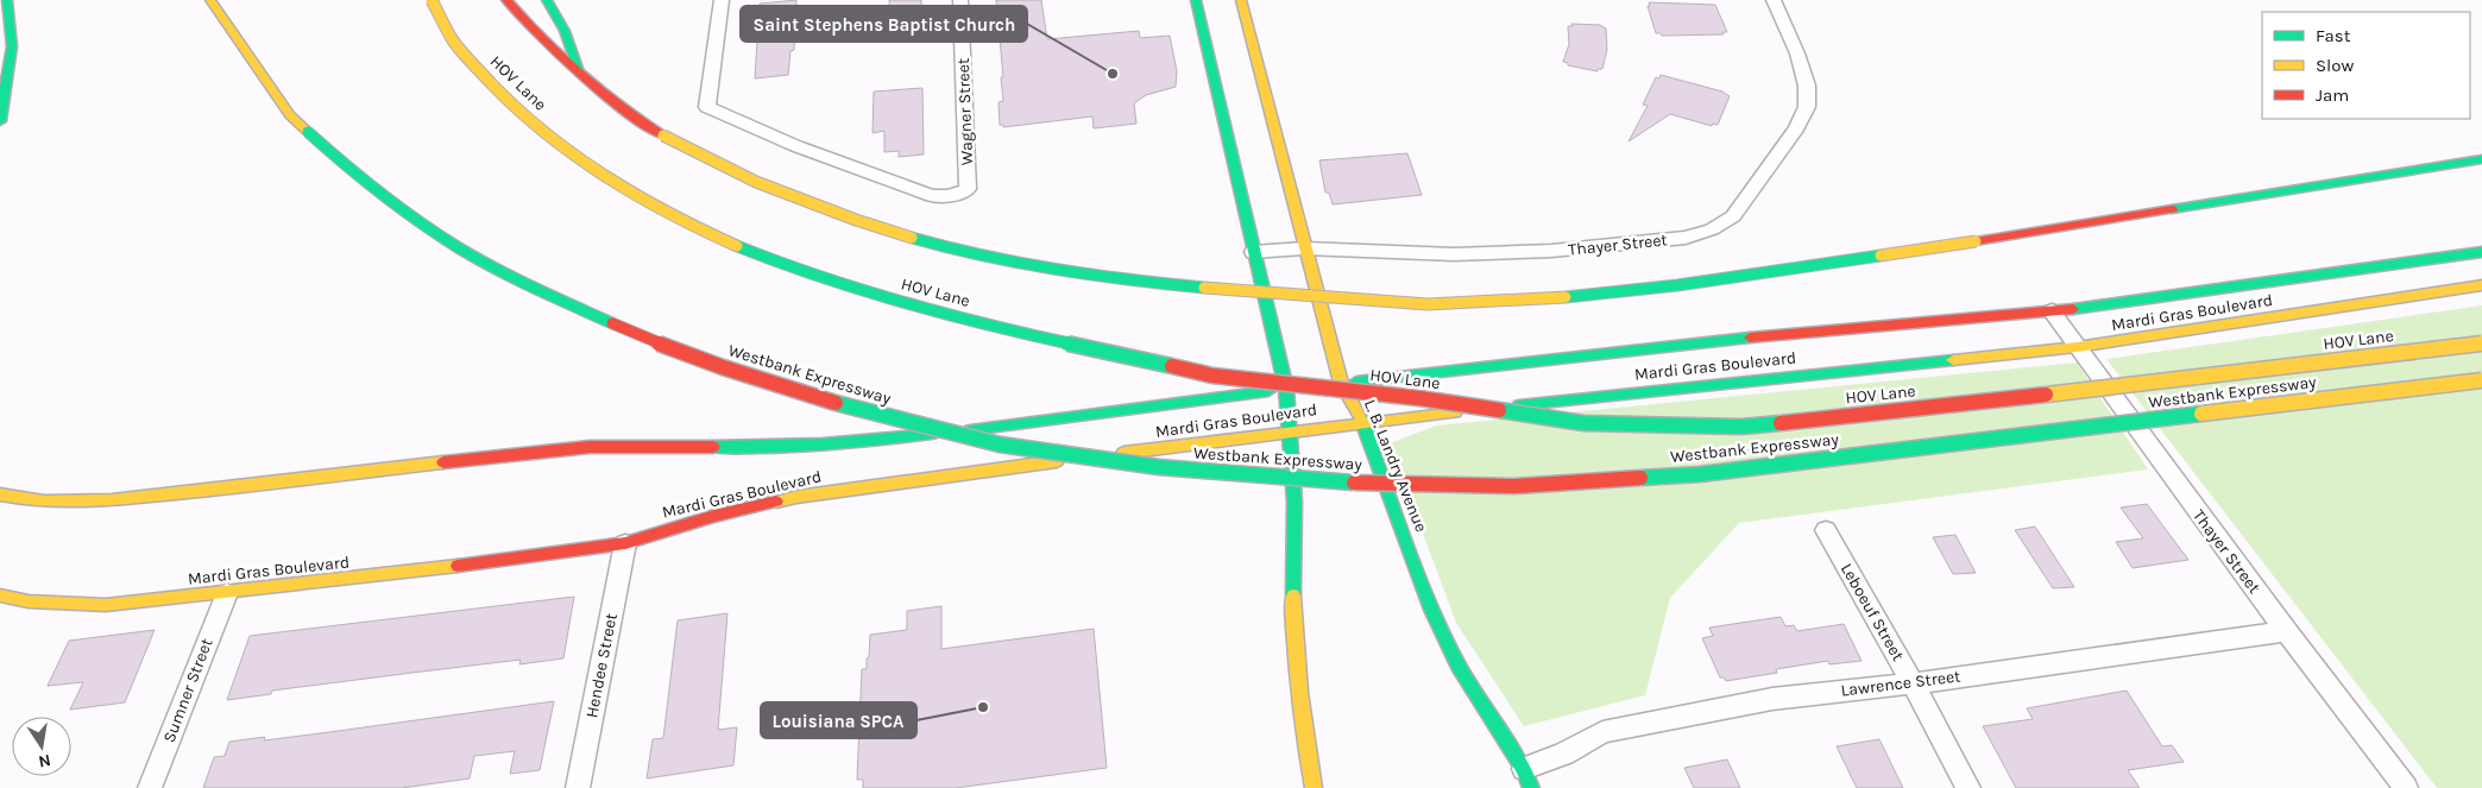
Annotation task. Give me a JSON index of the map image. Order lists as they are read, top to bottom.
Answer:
{
  "streets": {
    "main road": [
      "HOV Lane",
      "Mardi Gras Boulevard",
      "Westbank Expressway",
      "L. B. Landry Avenue"
    ],
    "street": [
      "Wagner Street",
      "Thayer Street",
      "Leboeuf Street",
      "Hendee Street",
      "Lawrence Street",
      "Sumner Street"
    ]
  },
  "crossings": [
    ["Thayer Street", "Mardi Gras Boulevard"],
    ["Thayer Street", "L. B. Landry Avenue"],
    ["Thayer Street", "Lawrence Street"],
    ["Mardi Gras Boulevard", "L. B. Landry Avenue"],
    ["Mardi Gras Boulevard", "Hendee Street"],
    ["Mardi Gras Boulevard", "Sumner Street"],
    ["L. B. Landry Avenue", "Lawrence Street"],
    ["Leboeuf Street", "Lawrence Street"]
  ],
  "places": ["Saint Stephens Baptist Church", "Louisiana SPCA"],
  "legend": ["Fast", "Slow", "Jam"],
  "north": "bottom"
}
